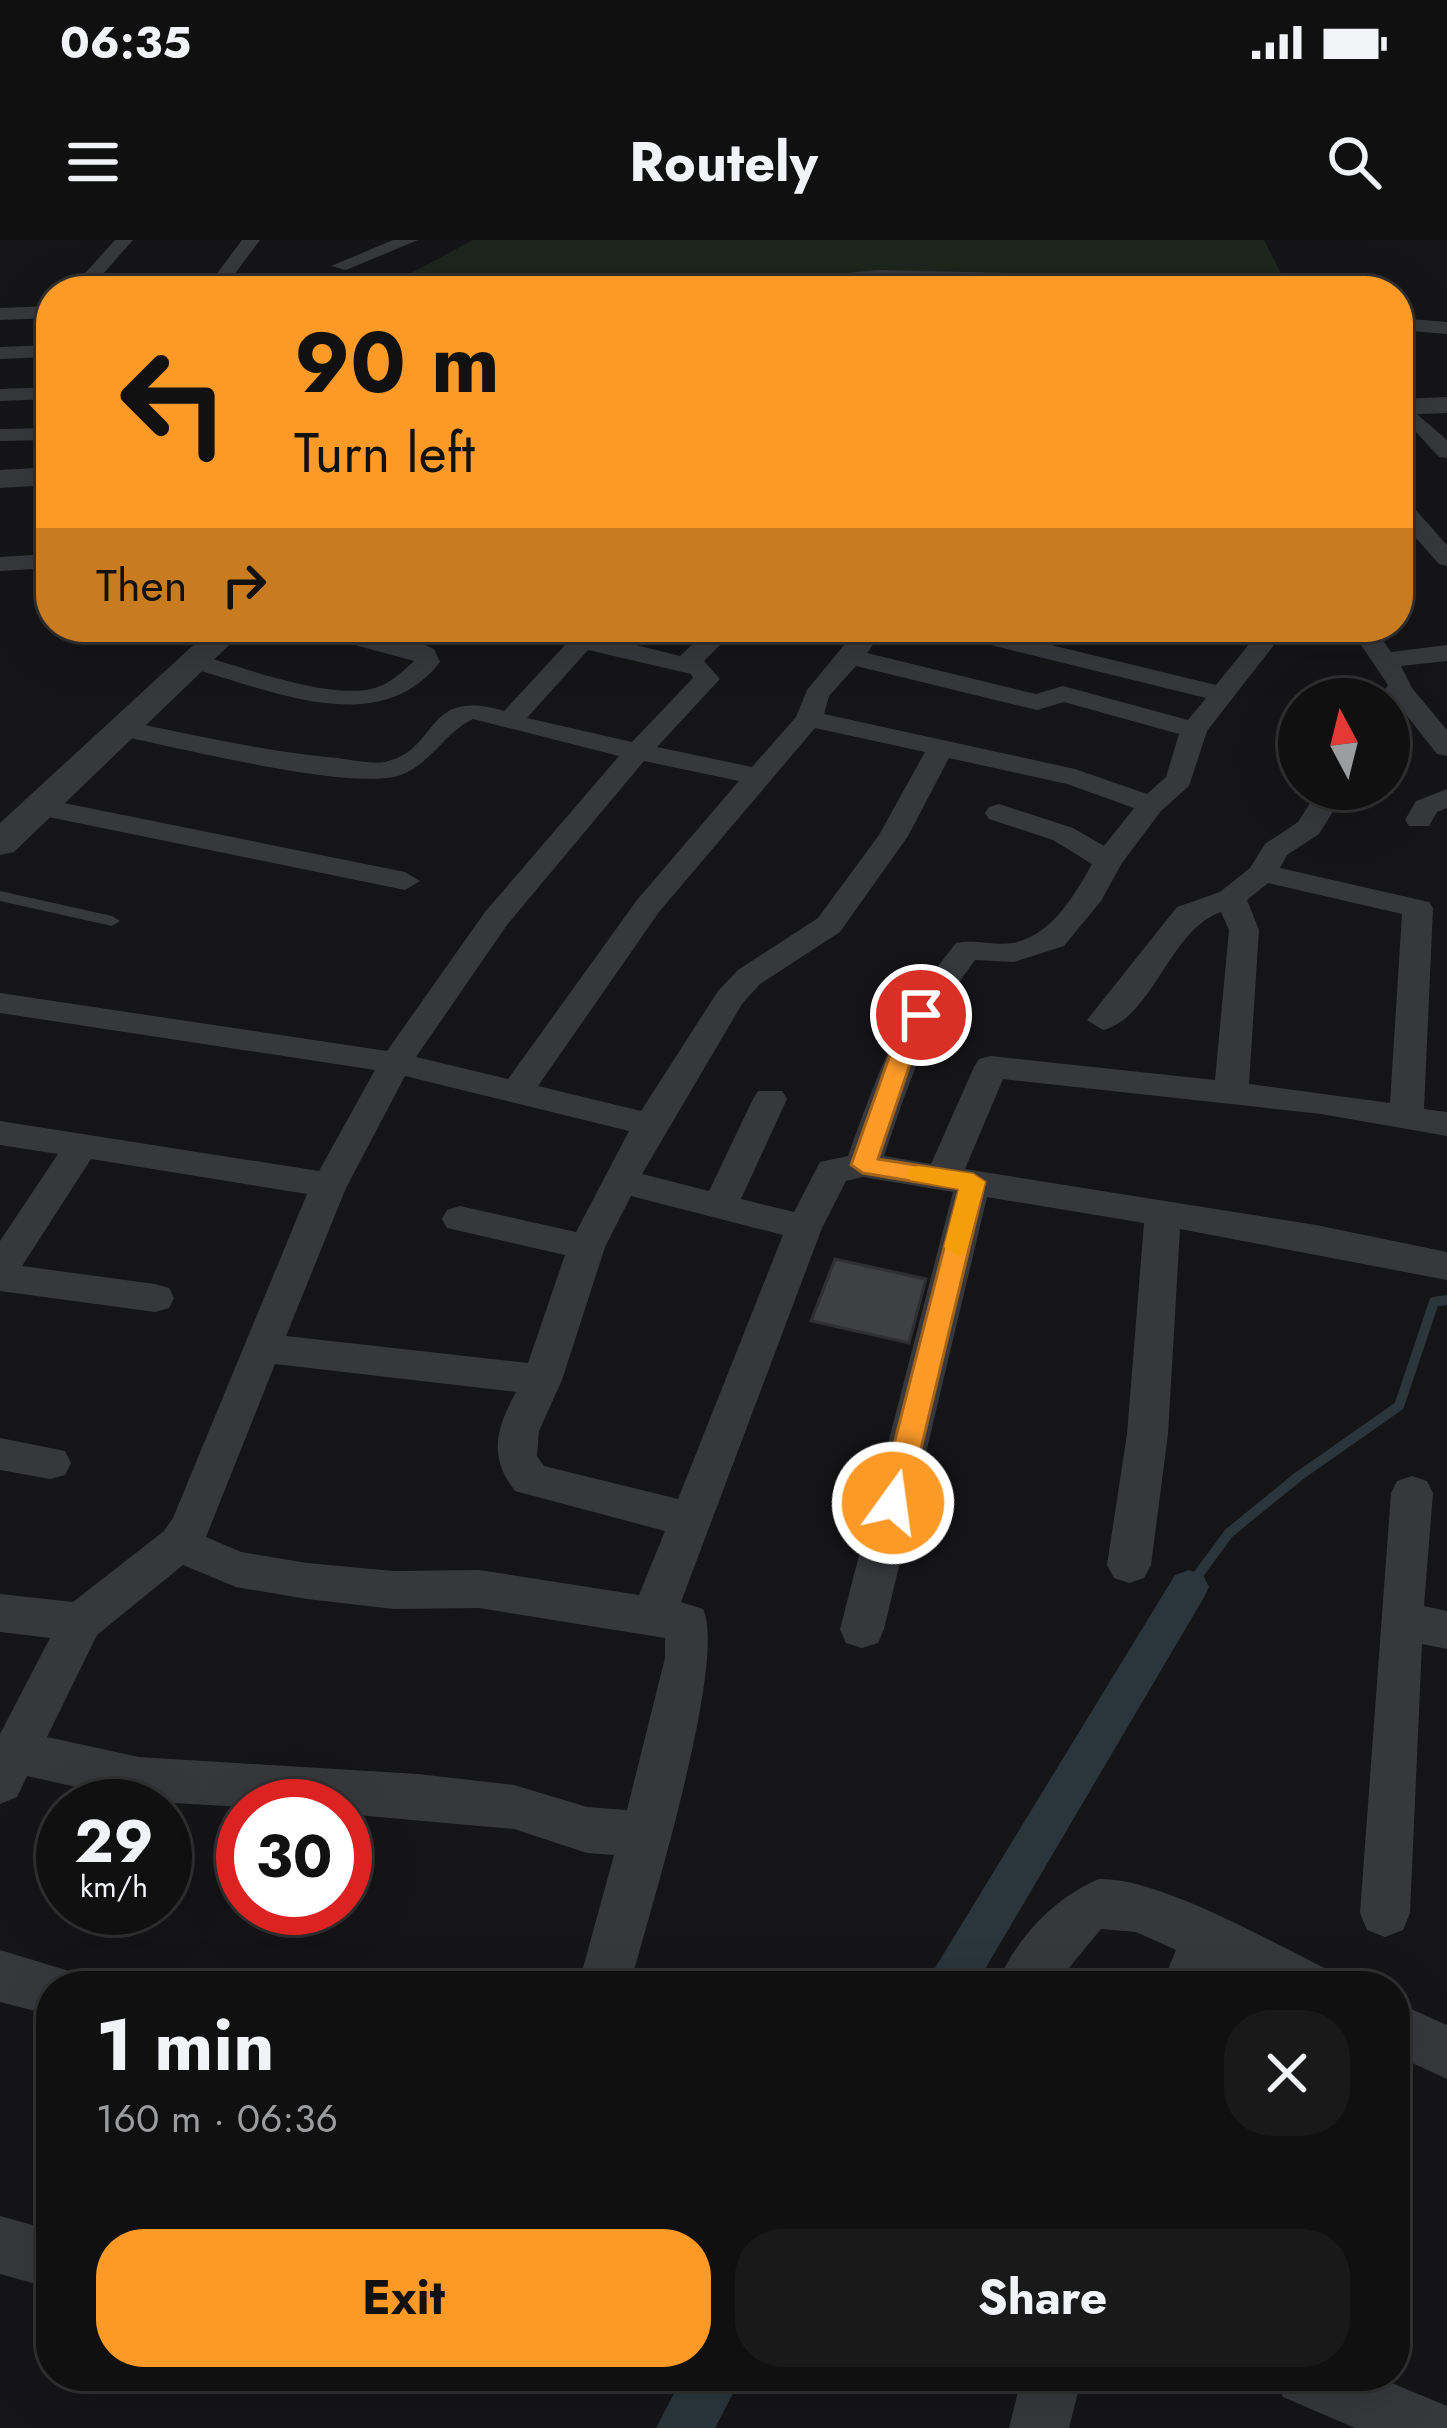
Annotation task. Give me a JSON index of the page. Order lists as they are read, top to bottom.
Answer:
{
  "north": "top",
  "page": {
    "status": "06:35",
    "header": "Routely",
    "turn": ["90 m", "Turn left"],
    "then": "Then",
    "speed": "29 km/h",
    "limit": "30",
    "heading": ["1 min", "160 m · 06:36"],
    "buttons": ["Exit", "Share"]
  }
}
